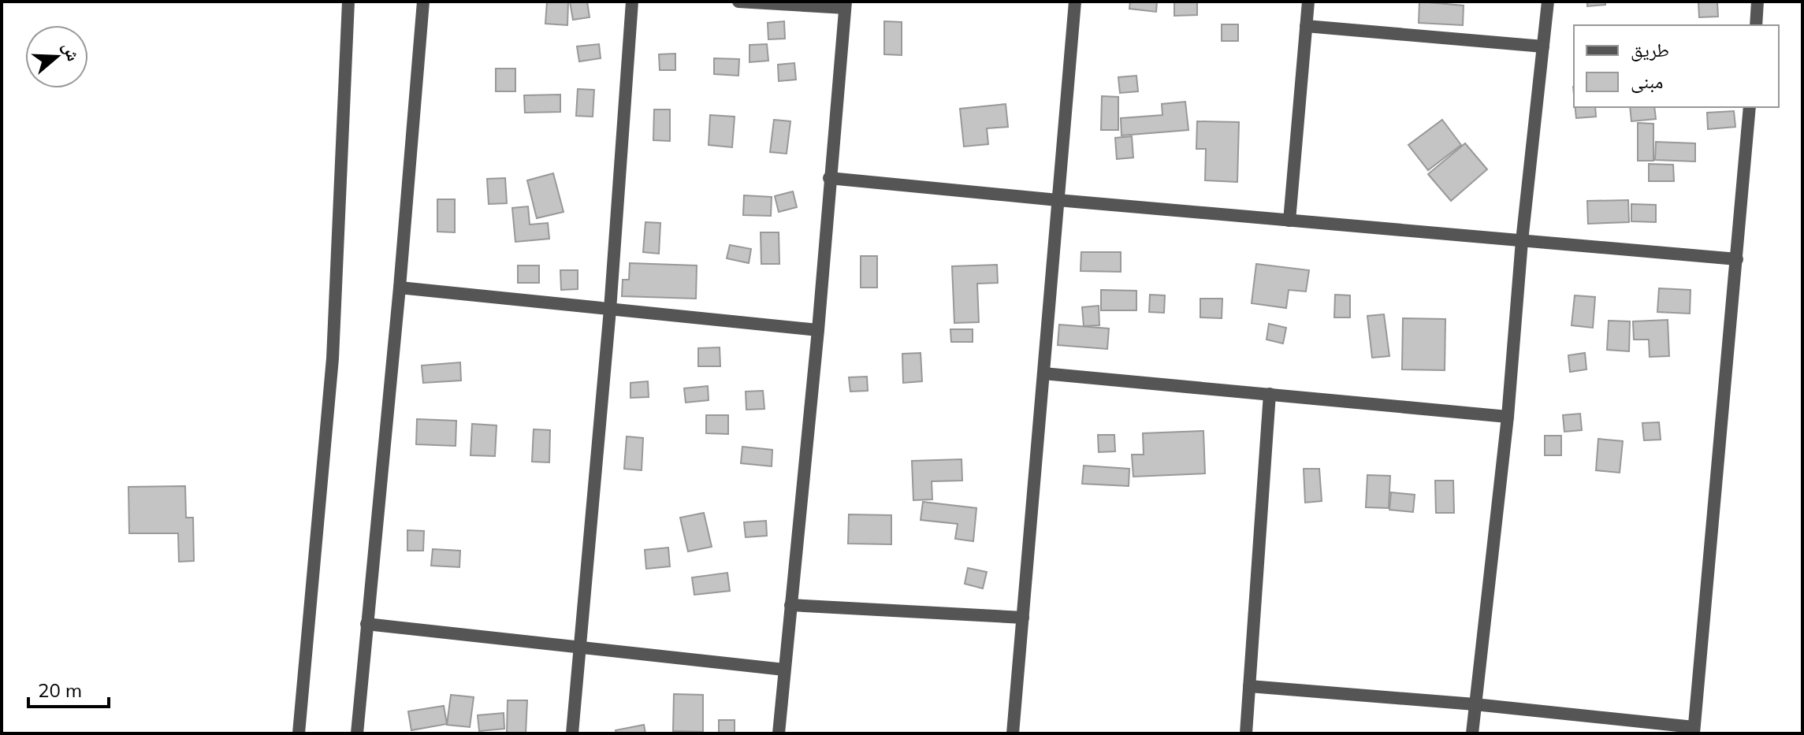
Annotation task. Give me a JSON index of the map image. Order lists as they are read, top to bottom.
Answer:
{
  "legend": ["طريق", "مبنى"],
  "scale_bar": "20 m",
  "north": "right"
}
